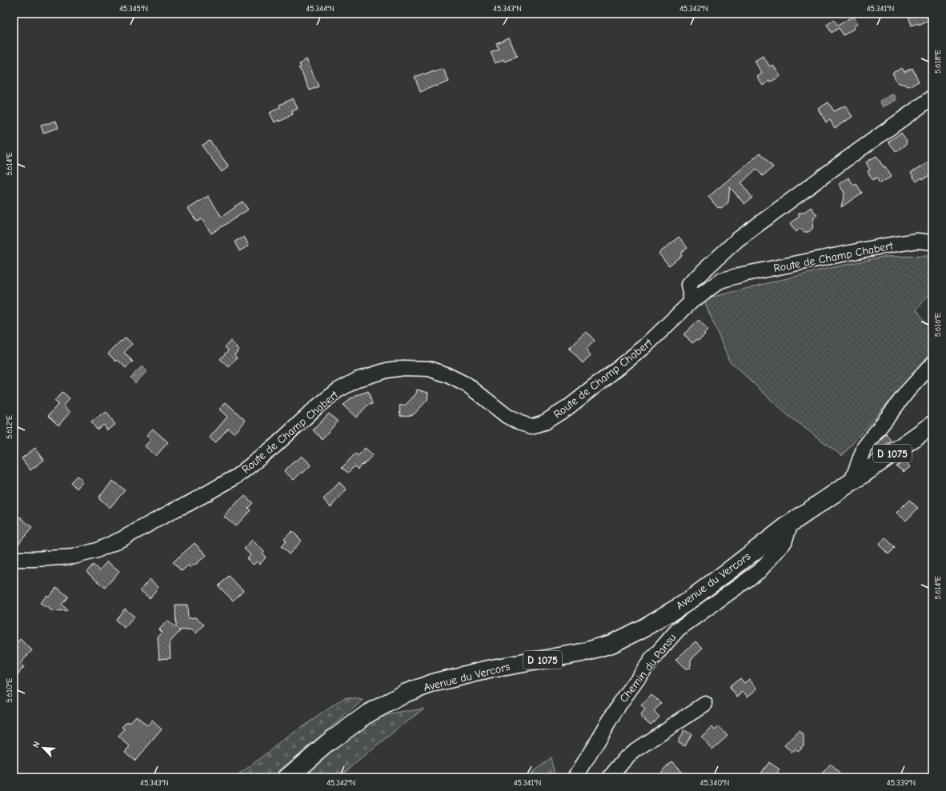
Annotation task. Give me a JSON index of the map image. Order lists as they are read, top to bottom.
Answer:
{
  "streets": {
    "main road": ["D 1075", "Avenue du Vercors"],
    "street": ["Route de Champ Chabert", "Chemin du Pansu"]
  },
  "crossings": [
    ["D 1075", "Avenue du Vercors"],
    ["Avenue du Vercors", "Chemin du Pansu"]
  ],
  "north": "top left",
  "coordinates": [
    "45.345°N",
    "45.344°N",
    "45.343°N",
    "45.342°N",
    "45.341°N",
    "5.618°E",
    "5.614°E",
    "5.616°E",
    "5.612°E",
    "5.610°E",
    "45.340°N",
    "45.339°N"
  ]
}
